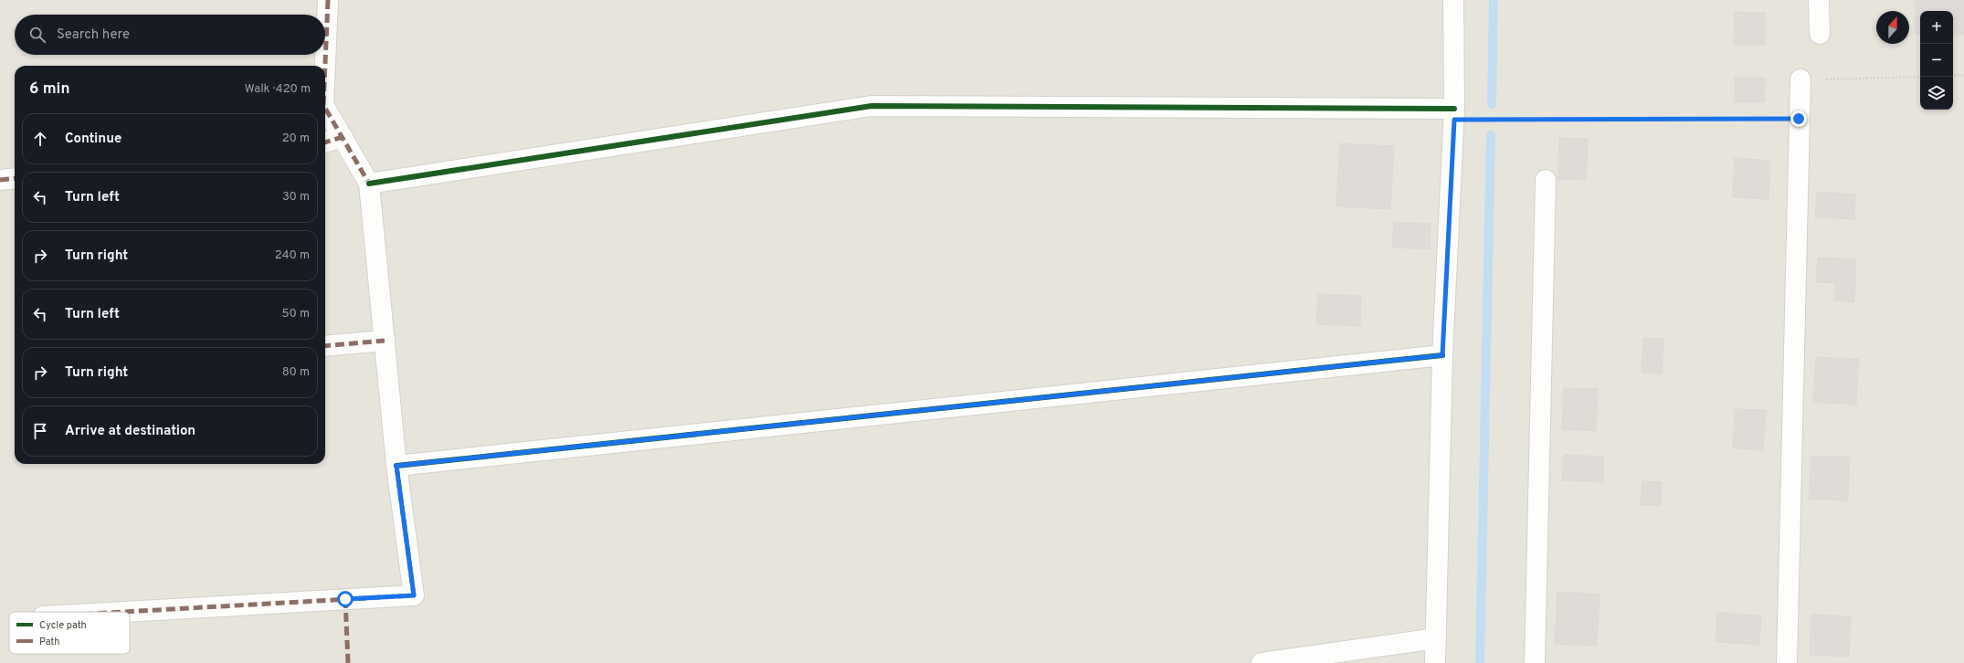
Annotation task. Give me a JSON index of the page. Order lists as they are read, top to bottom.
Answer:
{
  "legend": ["Cycle path", "Path"],
  "north": "top",
  "page": {
    "map_buttons": ["+", "−"],
    "search": "Search here",
    "heading": ["6 min", "Walk · 420 m"],
    "list": [
      ["Continue", "20 m"],
      ["Turn left", "30 m"],
      ["Turn right", "240 m"],
      ["Turn left", "50 m"],
      ["Turn right", "80 m"],
      "Arrive at destination"
    ]
  }
}
